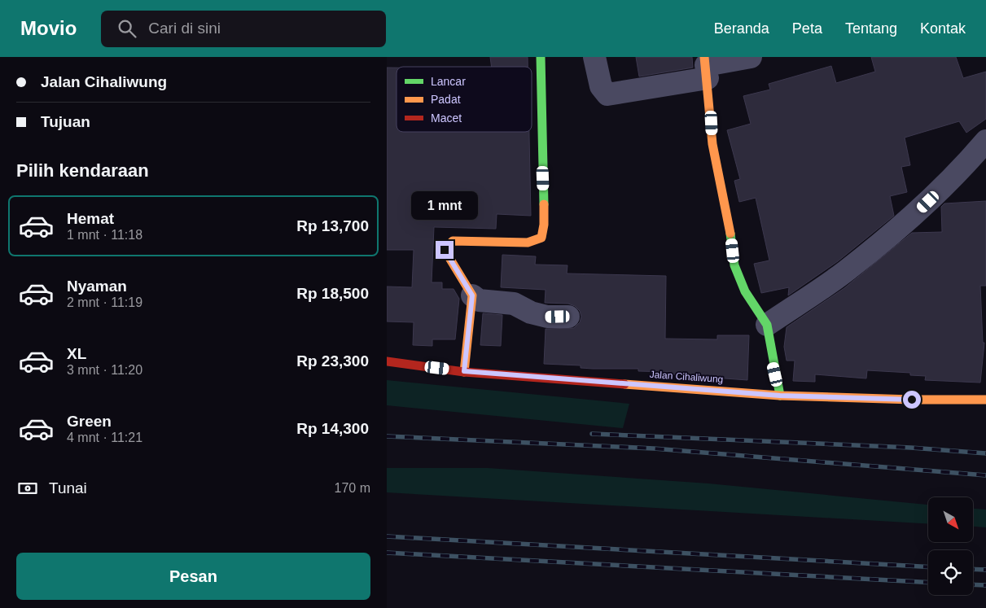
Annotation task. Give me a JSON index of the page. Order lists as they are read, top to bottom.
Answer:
{
  "streets": {
    "main road": ["Jalan Cihaliwung"]
  },
  "legend": ["Lancar", "Padat", "Macet"],
  "north": "bottom right",
  "page": {
    "header": "Movio",
    "search": "Cari di sini",
    "nav": [
      "Beranda",
      "Peta",
      "Tentang",
      "Kontak"
    ],
    "banner": ["Jalan Cihaliwung", "Tujuan"],
    "heading": "Pilih kendaraan",
    "bubble": "1 mnt",
    "list": [
      {
        "name": "Hemat",
        "note": "1 mnt · 11:18",
        "value": "Rp 13,700"
      },
      {
        "name": "Nyaman",
        "note": "2 mnt · 11:19",
        "value": "Rp 18,500"
      },
      {
        "name": "XL",
        "note": "3 mnt · 11:20",
        "value": "Rp 23,300"
      },
      {
        "name": "Green",
        "note": "4 mnt · 11:21",
        "value": "Rp 14,300"
      }
    ],
    "pay": ["Tunai", "170 m"],
    "buttons": "Pesan"
  }
}
